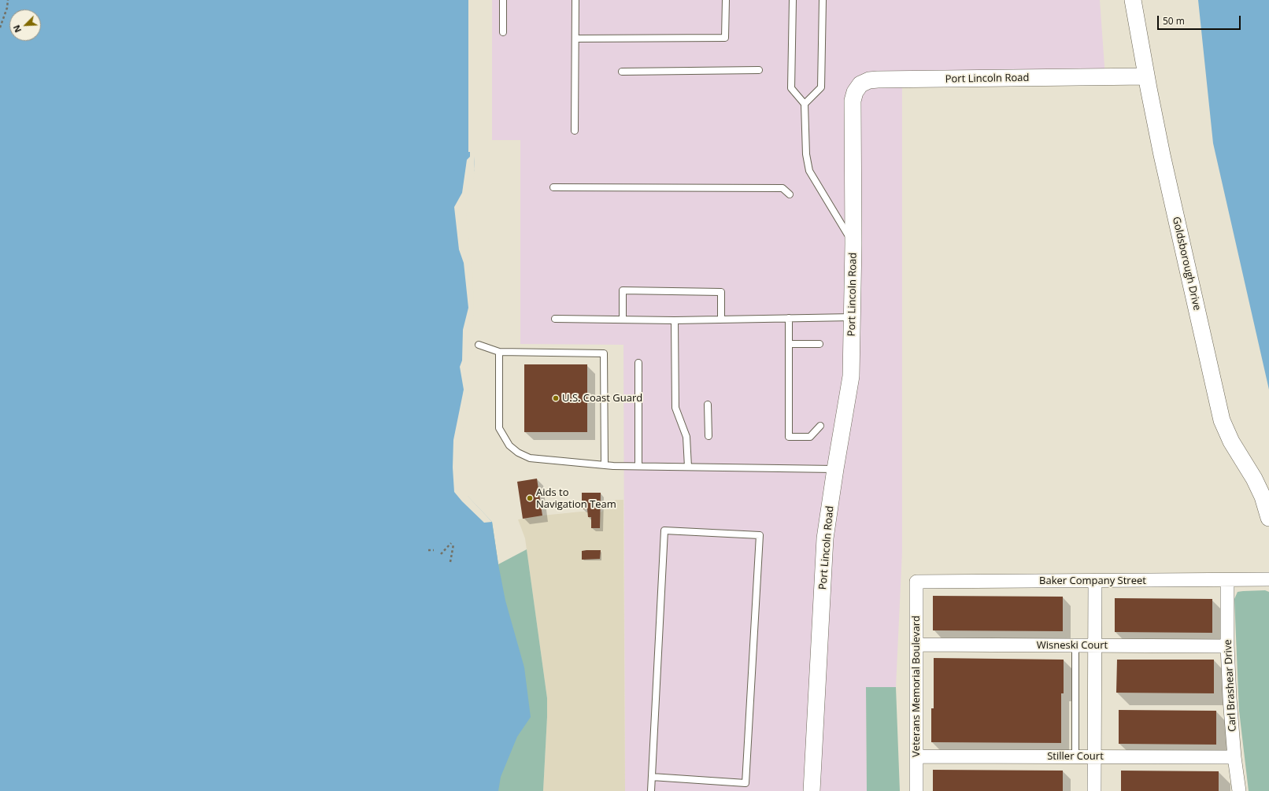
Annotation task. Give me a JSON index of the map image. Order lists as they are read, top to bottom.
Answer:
{
  "streets": {
    "street": [
      "Port Lincoln Road",
      "Goldsborough Drive",
      "Baker Company Street",
      "Wisneski Court",
      "Carl Brashear Drive",
      "Veterans Memorial Boulevard",
      "Stiller Court"
    ]
  },
  "crossings": [
    ["Port Lincoln Road", "Goldsborough Drive"],
    ["Baker Company Street", "Carl Brashear Drive"],
    ["Baker Company Street", "Veterans Memorial Boulevard"],
    ["Wisneski Court", "Carl Brashear Drive"],
    ["Wisneski Court", "Veterans Memorial Boulevard"],
    ["Carl Brashear Drive", "Stiller Court"],
    ["Veterans Memorial Boulevard", "Stiller Court"]
  ],
  "places": ["U.S. Coast Guard", "Aids to Navigation Team"],
  "scale_bar": "50 m",
  "north": "bottom left"
}
